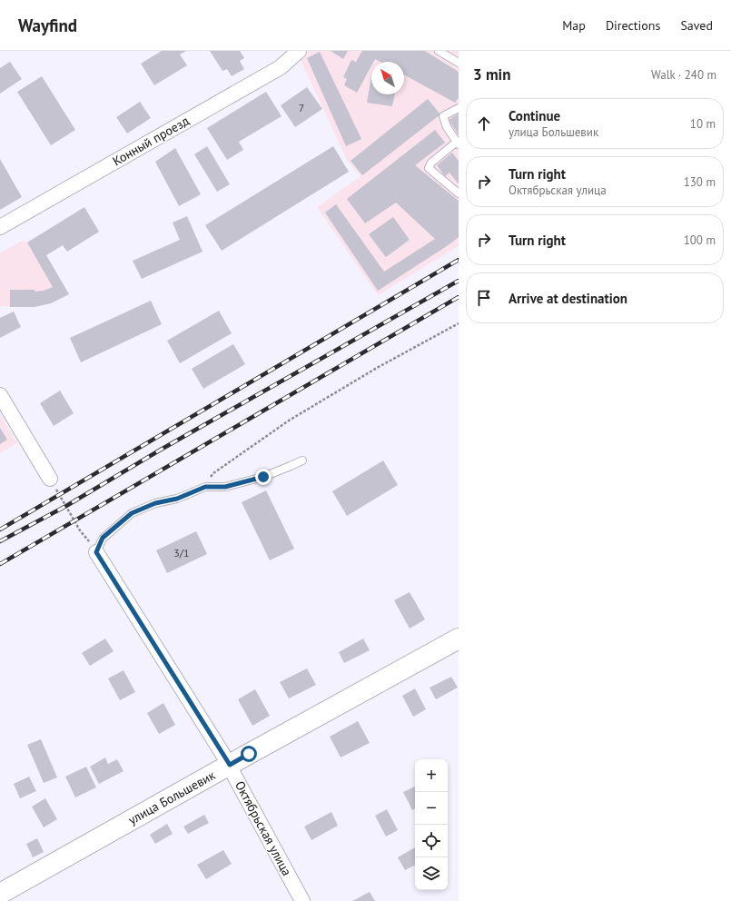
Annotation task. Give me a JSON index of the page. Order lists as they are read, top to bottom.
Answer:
{
  "streets": {
    "main road": ["улица Большевик"],
    "street": ["Конный проезд", "Октябрьская улица"]
  },
  "crossings": [
    ["улица Большевик", "Октябрьская улица"]
  ],
  "house_numbers": ["7", "3/1"],
  "north": "top left",
  "page": {
    "header": "Wayfind",
    "nav": ["Map", "Directions", "Saved"],
    "heading": ["3 min", "Walk · 240 m"],
    "list": [
      ["Continue", "улица Большевик", "10 m"],
      ["Turn right", "Октябрьская улица", "130 m"],
      ["Turn right", "100 m"],
      "Arrive at destination"
    ],
    "map_buttons": ["+", "−"]
  }
}
